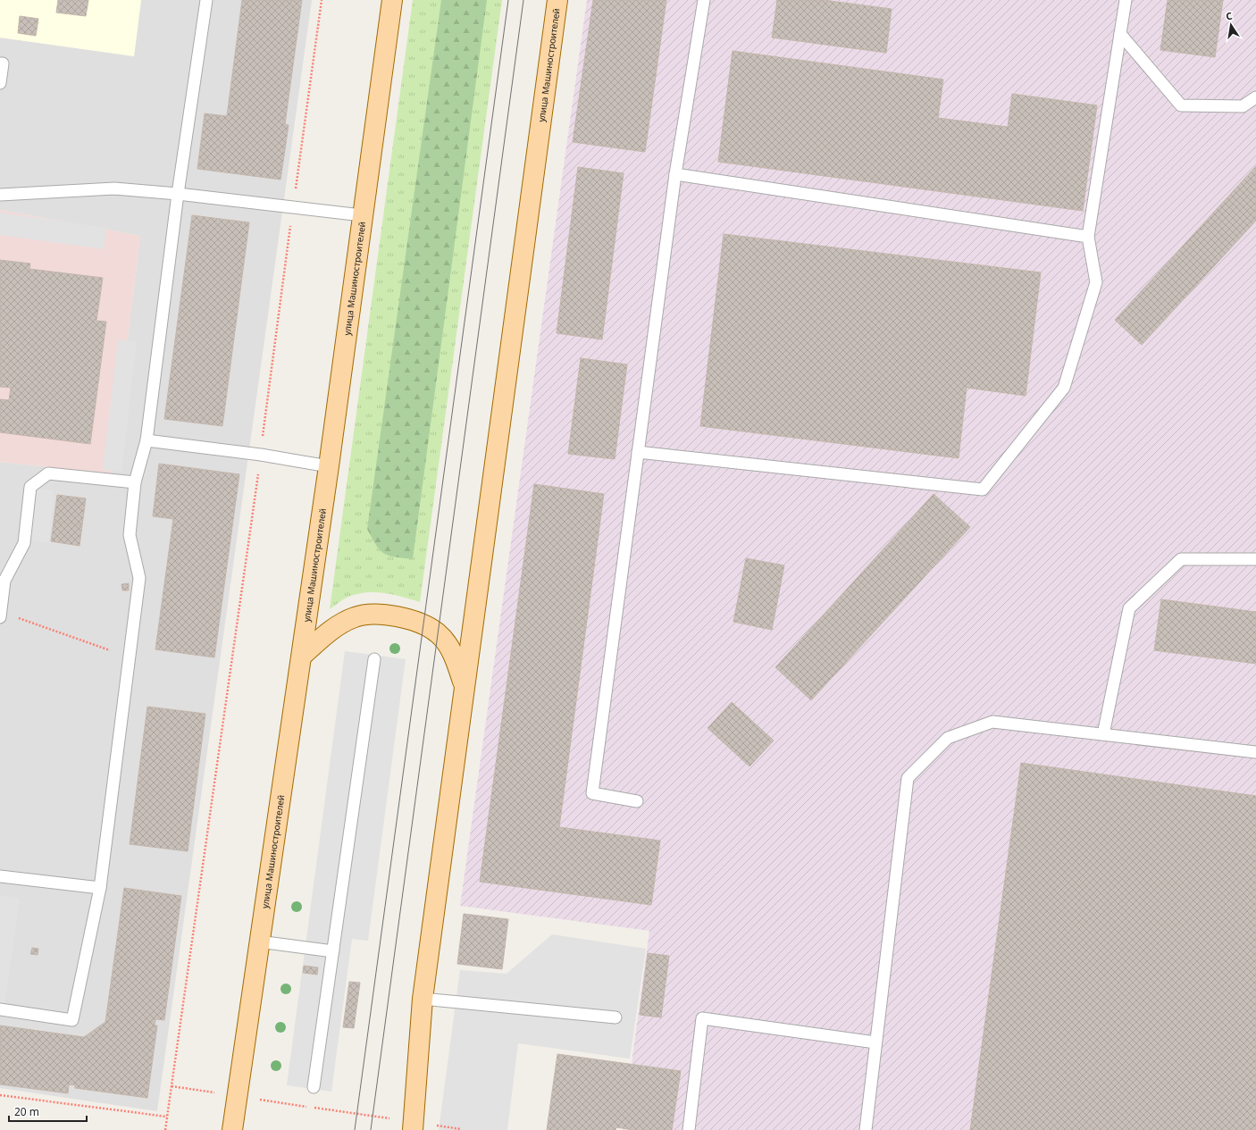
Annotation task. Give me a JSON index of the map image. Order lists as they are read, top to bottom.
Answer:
{
  "streets": {
    "main road": ["улица Машиностроителей"]
  },
  "scale_bar": "20 m",
  "north": "top"
}
